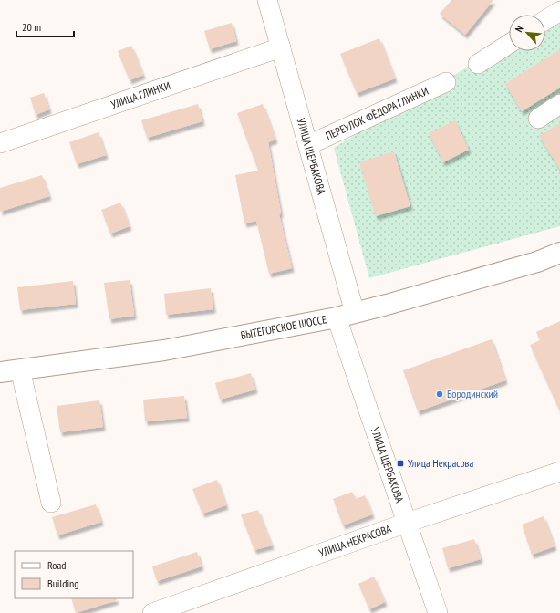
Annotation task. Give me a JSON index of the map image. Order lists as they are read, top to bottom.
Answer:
{
  "streets": {
    "main road": ["ВЫТЕГОРСКОЕ ШОССЕ"],
    "street": [
      "УЛИЦА ГЛИНКИ",
      "ПЕРЕУЛОК ФЁДОРА ГЛИНКИ",
      "УЛИЦА ЩЕРБАКОВА",
      "УЛИЦА НЕКРАСОВА"
    ]
  },
  "crossings": [
    ["УЛИЦА ГЛИНКИ", "УЛИЦА ЩЕРБАКОВА"],
    ["ПЕРЕУЛОК ФЁДОРА ГЛИНКИ", "УЛИЦА ЩЕРБАКОВА"],
    ["УЛИЦА ЩЕРБАКОВА", "ВЫТЕГОРСКОЕ ШОССЕ"],
    ["УЛИЦА ЩЕРБАКОВА", "УЛИЦА НЕКРАСОВА"]
  ],
  "places": {
    "other": ["Бородинский"],
    "transit": ["Улица Некрасова"]
  },
  "legend": ["Road", "Building"],
  "scale_bar": "20 m",
  "north": "top left"
}
